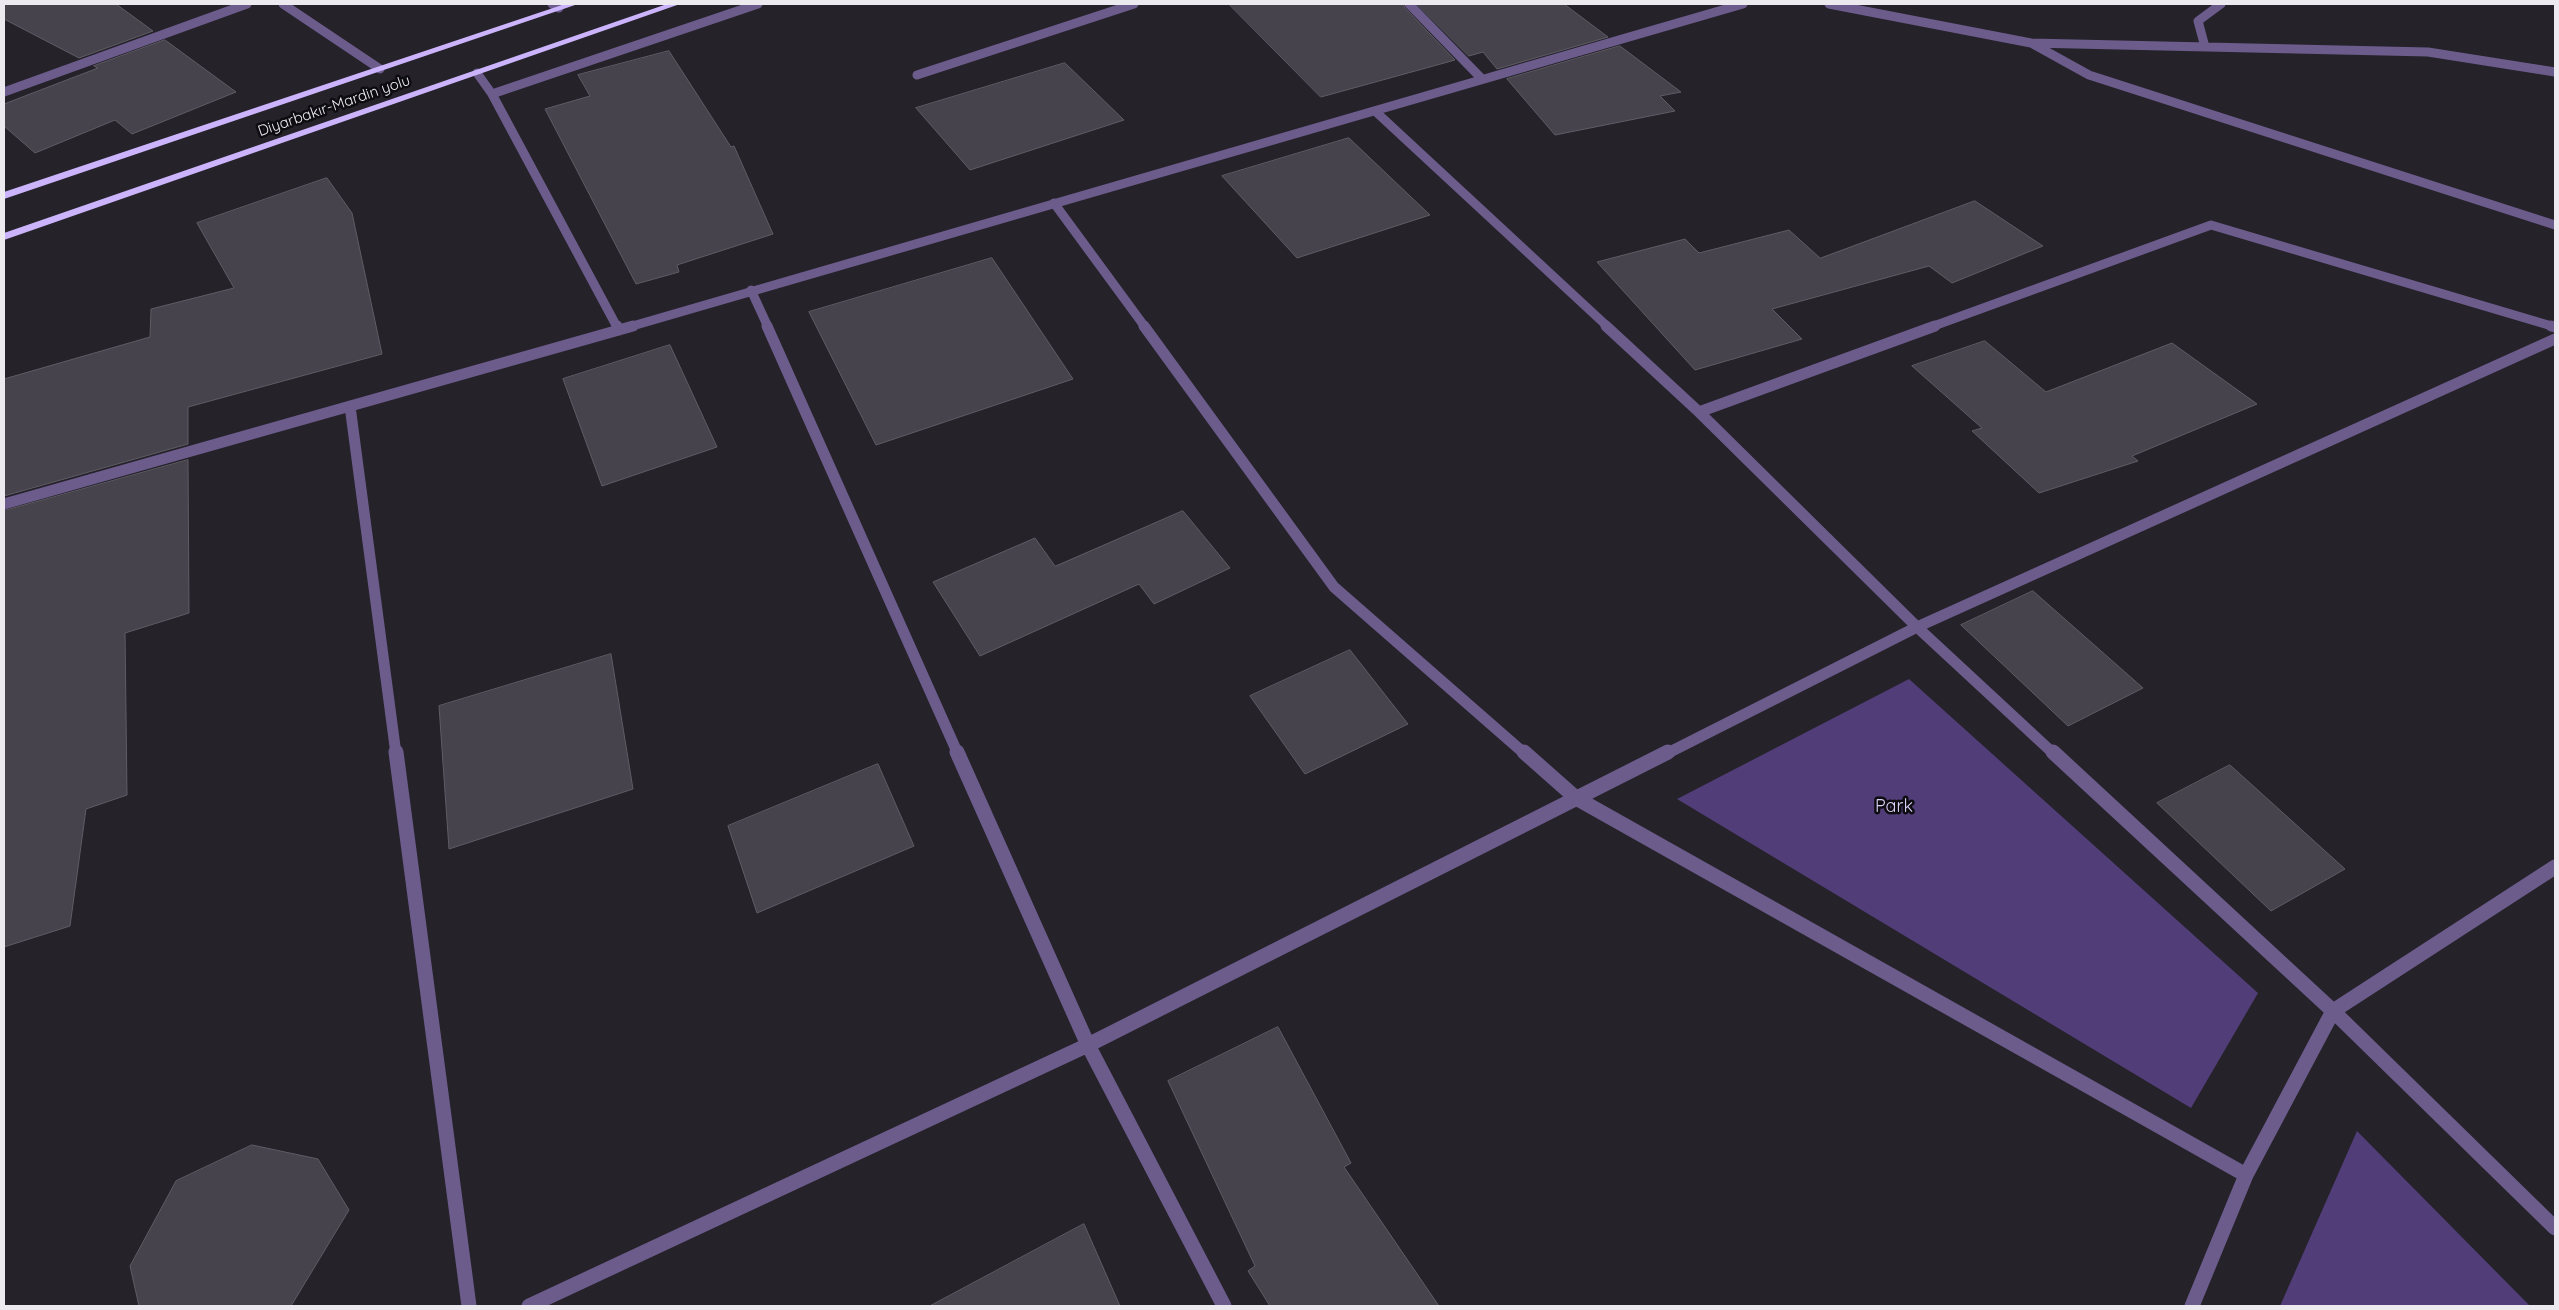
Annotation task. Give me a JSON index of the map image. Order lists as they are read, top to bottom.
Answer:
{
  "streets": {
    "highway": ["Diyarbakır-Mardin yolu"]
  },
  "parks": ["Park"]
}
